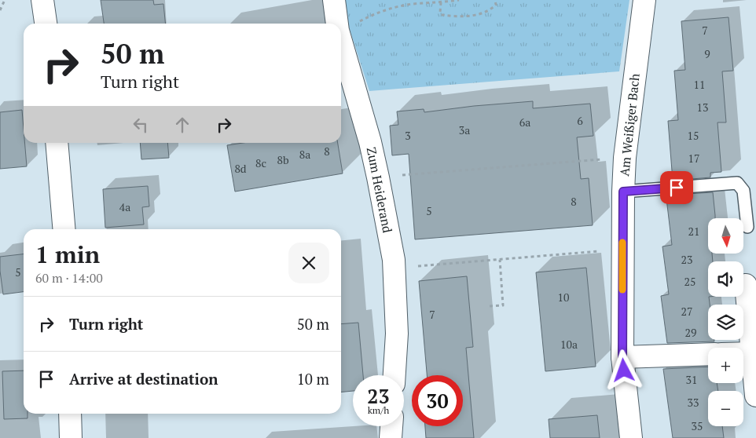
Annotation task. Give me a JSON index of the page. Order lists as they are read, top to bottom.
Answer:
{
  "streets": {
    "street": ["Am Weißiger Bach", "Zum Heiderand"]
  },
  "house_numbers": [
    "7",
    "9",
    "11",
    "13",
    "6",
    "6a",
    "3a",
    "3",
    "15",
    "8",
    "8a",
    "17",
    "8b",
    "8c",
    "8d",
    "8",
    "4a",
    "5",
    "21",
    "23",
    "5",
    "25",
    "10",
    "27",
    "7",
    "29",
    "10a",
    "31",
    "33",
    "35"
  ],
  "north": "bottom",
  "page": {
    "turn": ["50 m", "Turn right"],
    "map_buttons": ["+", "−"],
    "heading": ["1 min", "60 m · 14:00"],
    "list": [
      {
        "name": "Turn right",
        "value": "50 m"
      },
      {
        "name": "Arrive at destination",
        "value": "10 m"
      }
    ],
    "speed": "23 km/h",
    "limit": "30"
  }
}
